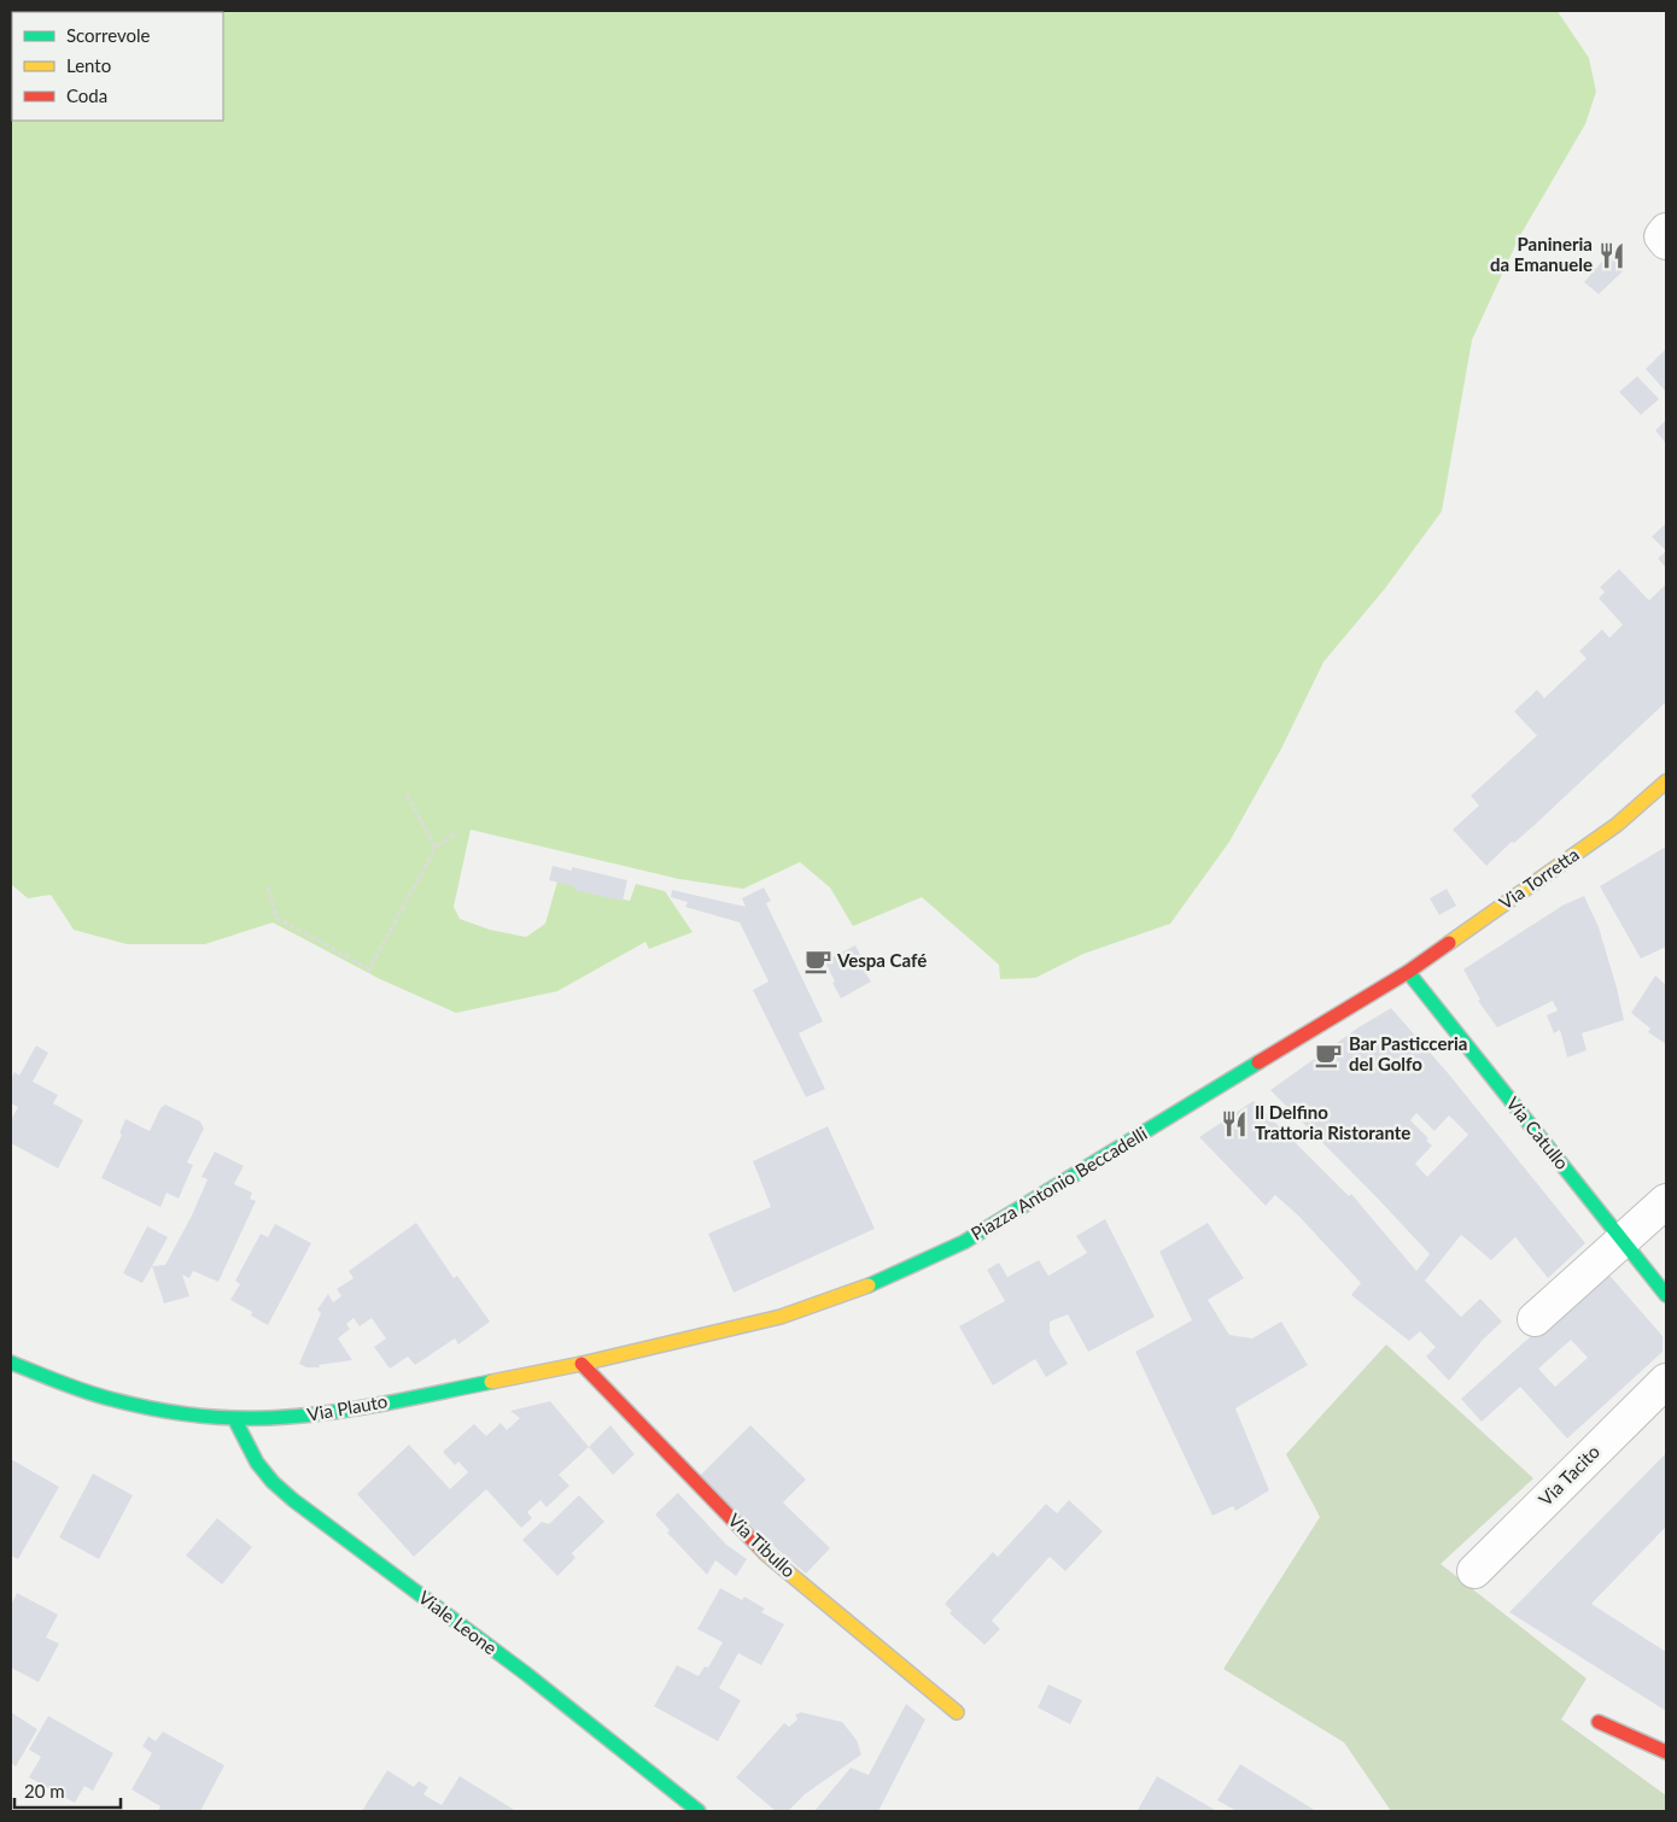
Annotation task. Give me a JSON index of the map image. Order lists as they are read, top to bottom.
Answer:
{
  "streets": {
    "street": [
      "Via Torretta",
      "Via Catullo",
      "Piazza Antonio Beccadelli",
      "Via Plauto",
      "Via Tacito",
      "Via Tibullo",
      "Viale Leone"
    ]
  },
  "crossings": [
    ["Via Torretta", "Via Catullo"],
    ["Via Torretta", "Piazza Antonio Beccadelli"],
    ["Via Catullo", "Piazza Antonio Beccadelli"],
    ["Piazza Antonio Beccadelli", "Via Plauto"],
    ["Via Plauto", "Via Tibullo"],
    ["Via Plauto", "Viale Leone"]
  ],
  "places": {
    "restaurant": ["Panineria da Emanuele", "Il Delfino Trattoria Ristorante"],
    "cafe": ["Vespa Café", "Bar Pasticceria del Golfo"]
  },
  "legend": ["Scorrevole", "Lento", "Coda"],
  "scale_bar": "20 m"
}
